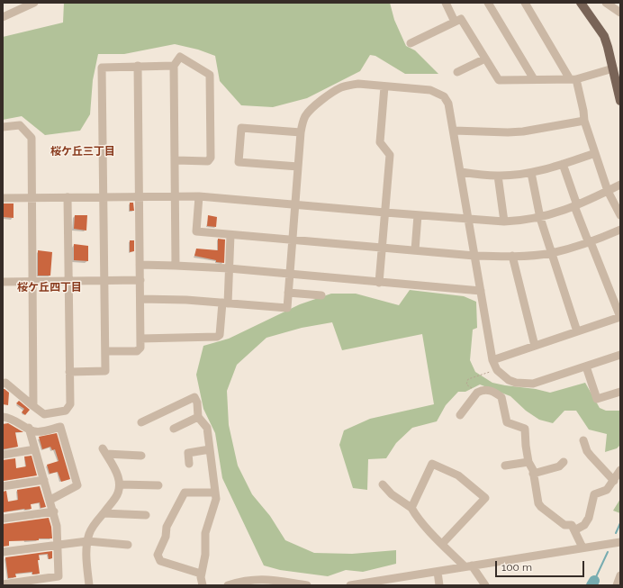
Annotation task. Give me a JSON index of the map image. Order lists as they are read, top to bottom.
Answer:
{
  "districts": ["桜ケ丘三丁目", "桜ケ丘四丁目"],
  "scale_bar": "100 m"
}
